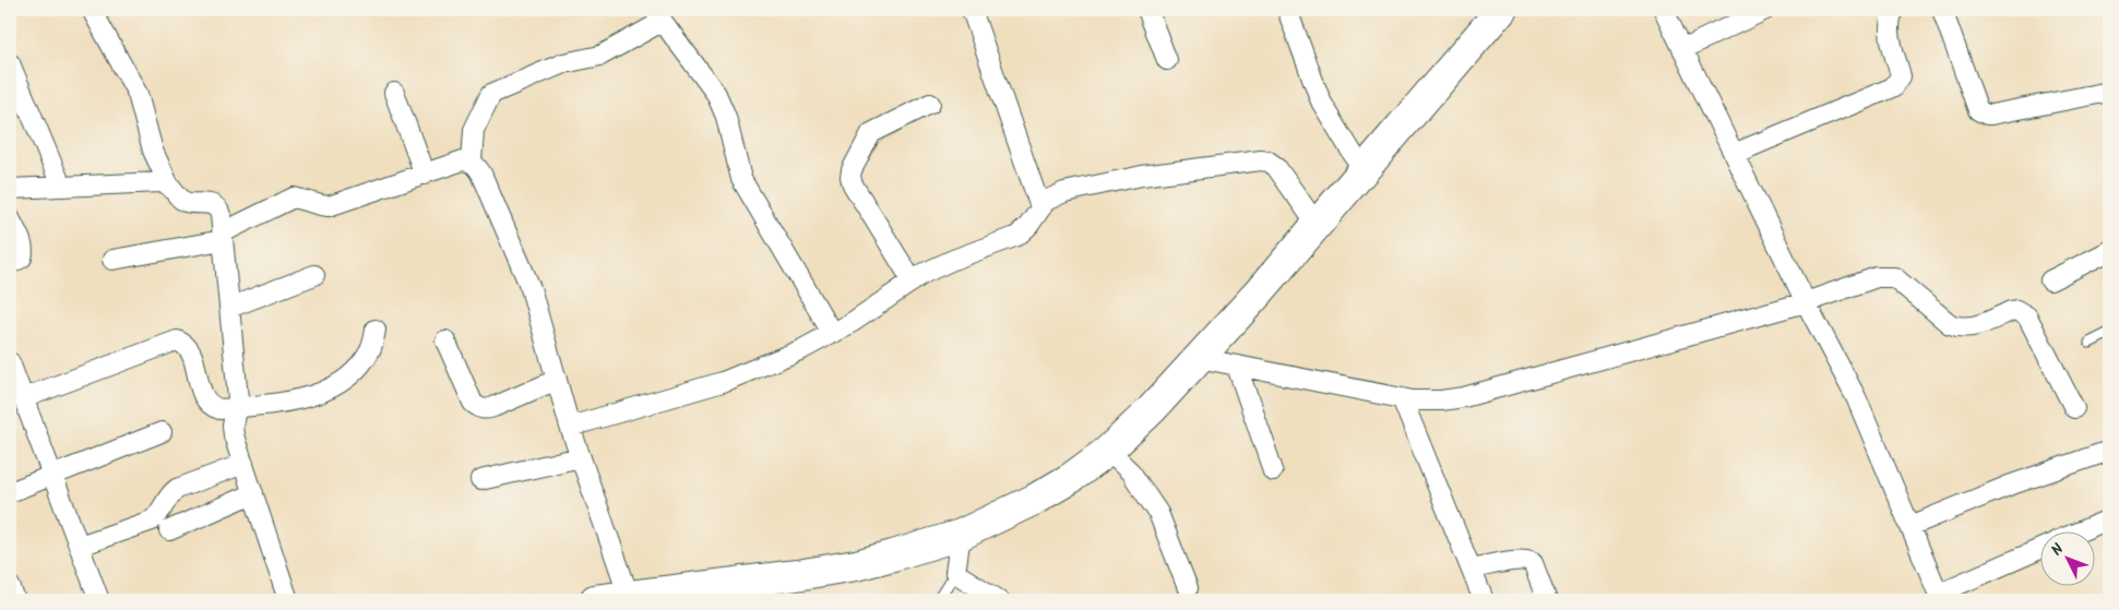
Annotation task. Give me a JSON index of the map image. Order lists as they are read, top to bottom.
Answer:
{
  "north": "top left"
}
